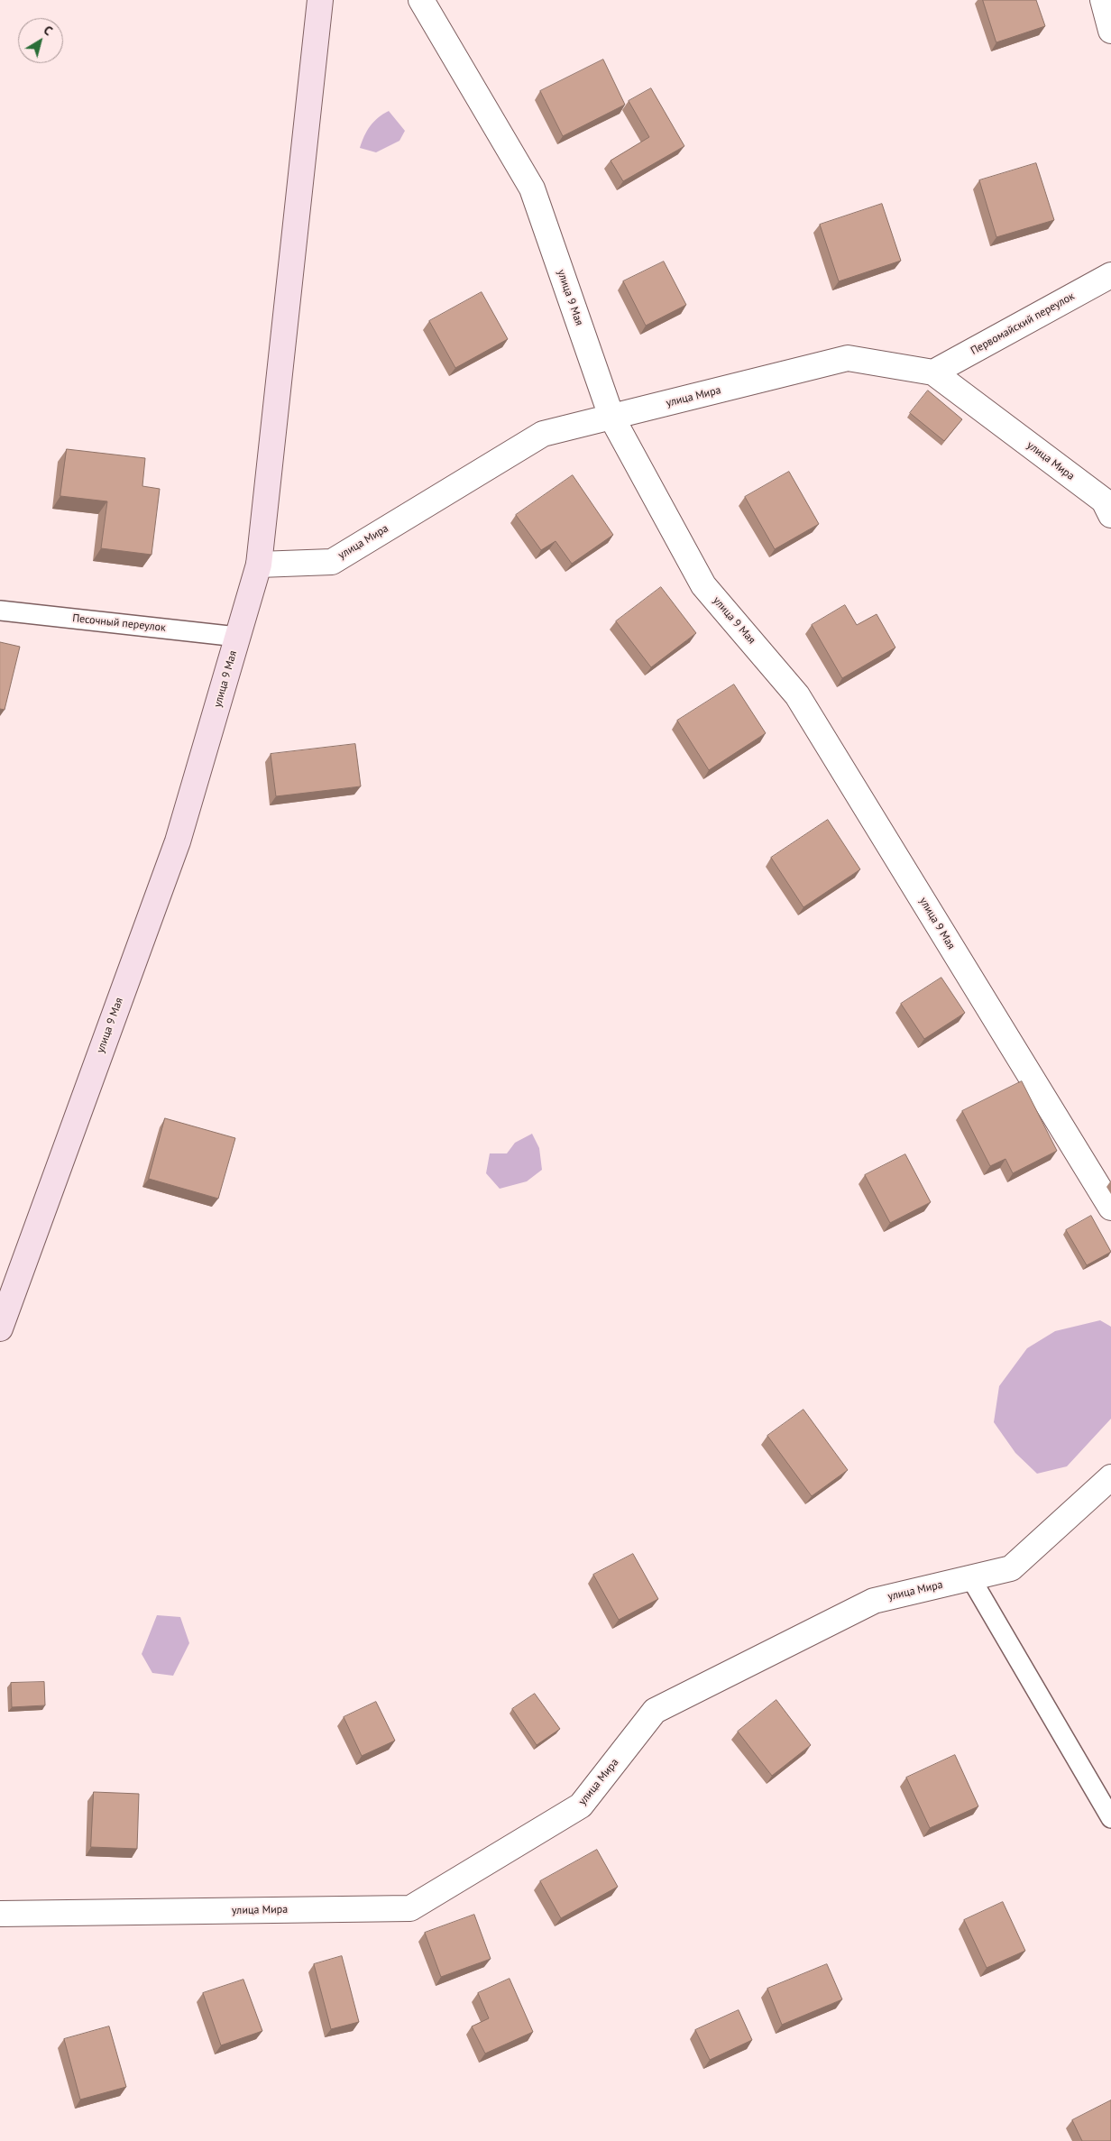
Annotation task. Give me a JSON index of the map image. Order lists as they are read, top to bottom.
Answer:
{
  "streets": {
    "main road": ["улица 9 Мая"],
    "street": ["Первомайский переулок", "улица Мира"],
    "lane": ["Песочный переулок"]
  },
  "crossings": [
    ["улица 9 Мая", "улица Мира"],
    ["улица 9 Мая", "Песочный переулок"],
    ["Первомайский переулок", "улица Мира"]
  ],
  "north": "top right"
}
